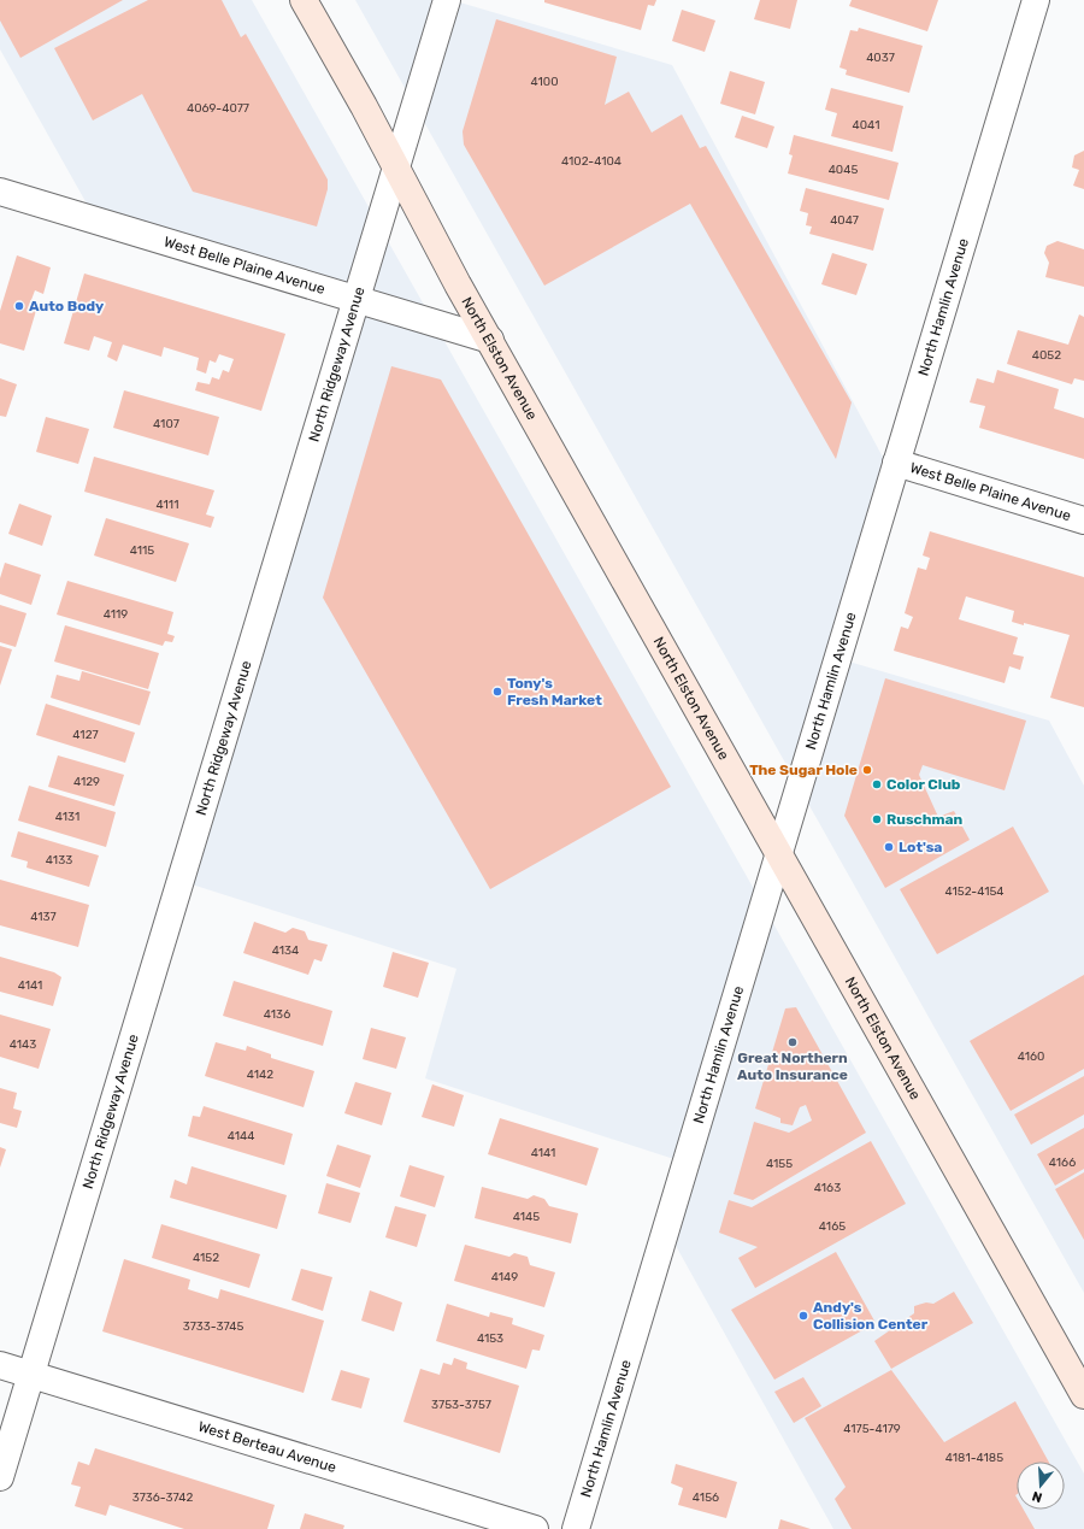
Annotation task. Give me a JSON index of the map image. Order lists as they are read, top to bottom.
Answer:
{
  "streets": {
    "main road": ["North Elston Avenue"],
    "street": [
      "West Belle Plaine Avenue",
      "North Hamlin Avenue",
      "North Ridgeway Avenue",
      "West Berteau Avenue"
    ]
  },
  "crossings": [
    ["West Belle Plaine Avenue", "North Hamlin Avenue"],
    ["West Belle Plaine Avenue", "North Elston Avenue"],
    ["West Belle Plaine Avenue", "North Ridgeway Avenue"],
    ["North Hamlin Avenue", "North Elston Avenue"],
    ["North Elston Avenue", "North Ridgeway Avenue"],
    ["North Ridgeway Avenue", "West Berteau Avenue"]
  ],
  "places": [
    "Auto Body",
    "Tony's Fresh Market",
    "The Sugar Hole",
    "Color Club",
    "Ruschman",
    "Lot'sa",
    "Great Northern Auto Insurance",
    "Andy's Collision Center"
  ],
  "house_numbers": [
    "4037",
    "4100",
    "4069-4077",
    "4041",
    "4102-4104",
    "4045",
    "4047",
    "4052",
    "4107",
    "4111",
    "4115",
    "4119",
    "4127",
    "4129",
    "4131",
    "4133",
    "4152-4154",
    "4137",
    "4134",
    "4141",
    "4136",
    "4143",
    "4160",
    "4142",
    "4144",
    "4141",
    "4166",
    "4155",
    "4163",
    "4145",
    "4165",
    "4152",
    "4149",
    "3733-3745",
    "4153",
    "3753-3757",
    "4175-4179",
    "4181-4185",
    "3736-3742",
    "4156"
  ],
  "north": "bottom"
}
